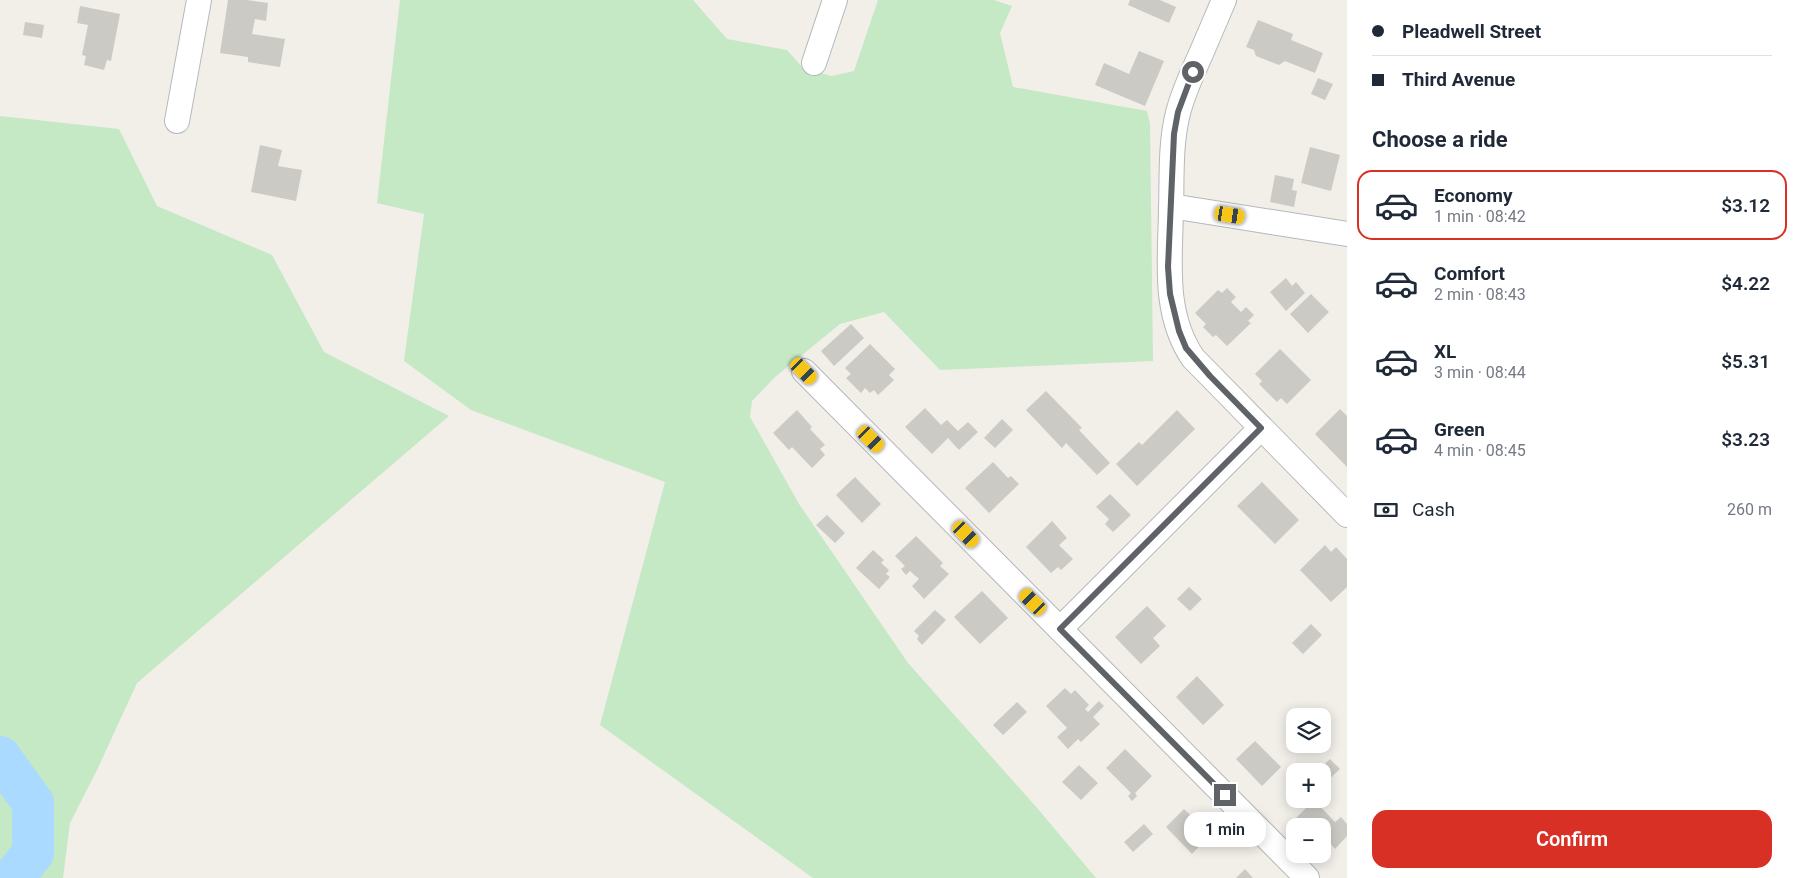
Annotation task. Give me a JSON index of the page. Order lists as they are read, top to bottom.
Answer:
{
  "page": {
    "banner": ["Pleadwell Street", "Third Avenue"],
    "heading": "Choose a ride",
    "list": [
      {
        "name": "Economy",
        "note": "1 min · 08:42",
        "value": "$3.12"
      },
      {
        "name": "Comfort",
        "note": "2 min · 08:43",
        "value": "$4.22"
      },
      {
        "name": "XL",
        "note": "3 min · 08:44",
        "value": "$5.31"
      },
      {
        "name": "Green",
        "note": "4 min · 08:45",
        "value": "$3.23"
      }
    ],
    "pay": ["Cash", "260 m"],
    "map_buttons": ["+", "−"],
    "buttons": "Confirm",
    "bubble": "1 min"
  }
}
